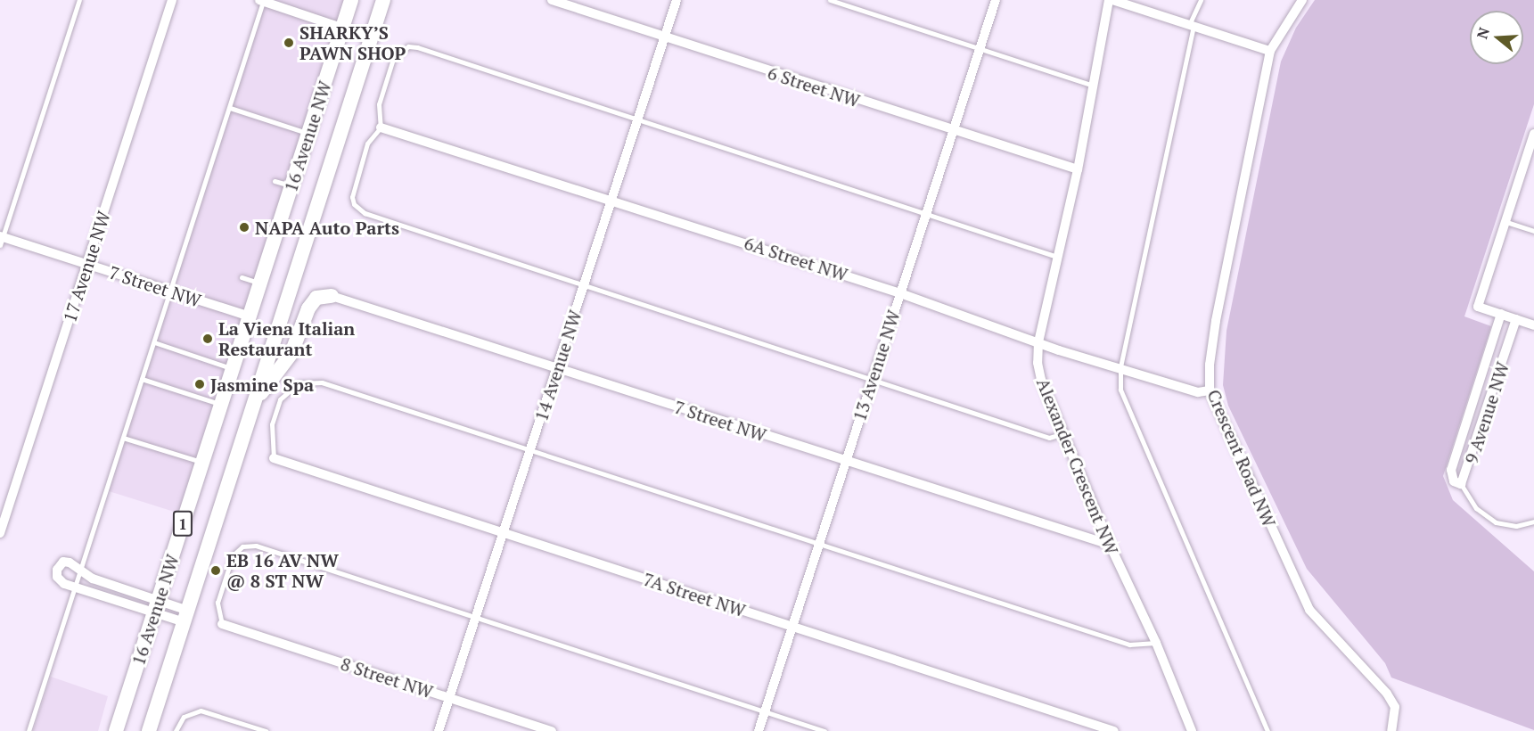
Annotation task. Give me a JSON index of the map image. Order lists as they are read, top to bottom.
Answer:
{
  "streets": {
    "highway": ["16 Avenue NW", "1"],
    "street": [
      "6 Street NW",
      "6A Street NW",
      "17 Avenue NW",
      "7 Street NW",
      "14 Avenue NW",
      "13 Avenue NW",
      "9 Avenue NW",
      "Crescent Road NW",
      "Alexander Crescent NW",
      "7A Street NW",
      "8 Street NW"
    ]
  },
  "crossings": [
    ["6 Street NW", "14 Avenue NW"],
    ["6 Street NW", "13 Avenue NW"],
    ["6 Street NW", "Alexander Crescent NW"],
    ["16 Avenue NW", "7 Street NW"],
    ["6A Street NW", "14 Avenue NW"],
    ["6A Street NW", "13 Avenue NW"],
    ["6A Street NW", "Crescent Road NW"],
    ["6A Street NW", "Alexander Crescent NW"],
    ["17 Avenue NW", "7 Street NW"],
    ["7 Street NW", "14 Avenue NW"],
    ["7 Street NW", "13 Avenue NW"],
    ["7 Street NW", "Alexander Crescent NW"],
    ["14 Avenue NW", "7A Street NW"],
    ["14 Avenue NW", "8 Street NW"],
    ["13 Avenue NW", "7A Street NW"]
  ],
  "places": [
    "SHARKY’S PAWN SHOP",
    "NAPA Auto Parts",
    "La Viena Italian Restaurant",
    "Jasmine Spa",
    "EB 16 AV NW @ 8 ST NW"
  ],
  "north": "left"
}
